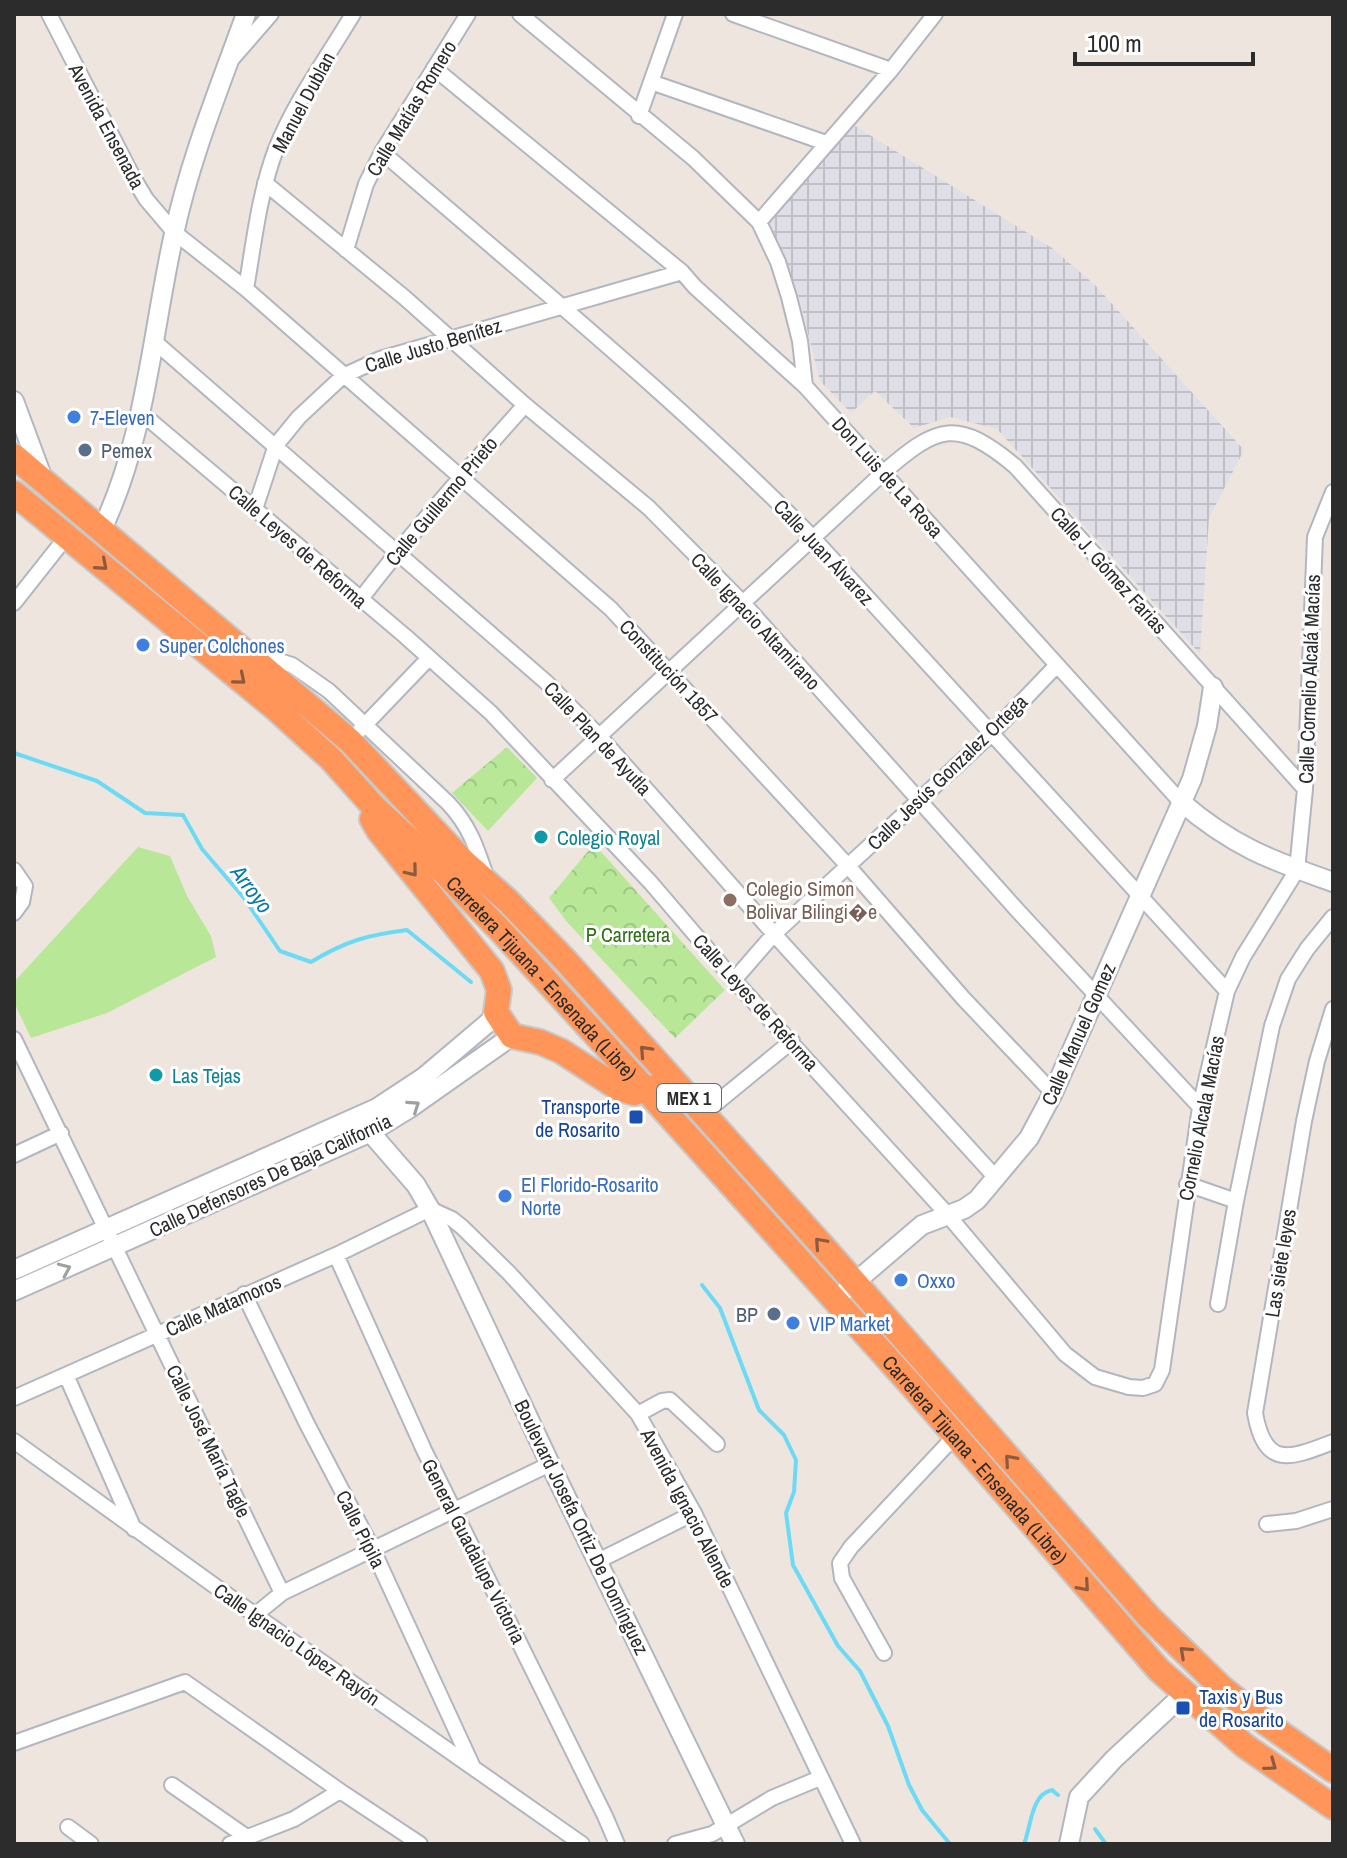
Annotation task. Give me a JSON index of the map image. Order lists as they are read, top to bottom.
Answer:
{
  "streets": {
    "highway": ["Carretera Tijuana - Ensenada (Libre)", "MEX 1"],
    "street": [
      "Manuel Dublan",
      "Calle Matías Romero",
      "Avenida Ensenada",
      "Calle Justo Benítez",
      "Don Luis de La Rosa",
      "Calle Guillermo Prieto",
      "Calle Leyes de Reforma",
      "Calle Juan Álvarez",
      "Calle J. Gómez Farias",
      "Calle Ignacio Altamirano",
      "Constitución 1857",
      "Calle Cornelio Alcalá Macías",
      "Calle Plan de Ayutla",
      "Calle Jesús Gonzalez Ortega",
      "Calle Manuel Gomez",
      "Cornelio Alcala Macías",
      "Calle Defensores De Baja California",
      "Las siete leyes",
      "Calle Matamoros",
      "Calle José María Tagle",
      "Avenida Ignacio Allende",
      "Boulevard Josefa Ortiz De Domínguez",
      "Calle Pípila",
      "General Guadalupe Victoria",
      "Calle Ignacio López Rayón"
    ]
  },
  "crossings": [
    ["Manuel Dublan", "Avenida Ensenada"],
    ["Manuel Dublan", "Calle Ignacio Altamirano"],
    ["Manuel Dublan", "Constitución 1857"],
    ["Calle Matías Romero", "Don Luis de La Rosa"],
    ["Calle Matías Romero", "Calle Juan Álvarez"],
    ["Calle Matías Romero", "Calle Ignacio Altamirano"],
    ["Avenida Ensenada", "Constitución 1857"],
    ["Calle Justo Benítez", "Don Luis de La Rosa"],
    ["Calle Justo Benítez", "Calle Leyes de Reforma"],
    ["Calle Justo Benítez", "Calle Juan Álvarez"],
    ["Calle Justo Benítez", "Calle Ignacio Altamirano"],
    ["Calle Justo Benítez", "Constitución 1857"],
    ["Calle Justo Benítez", "Calle Plan de Ayutla"],
    ["Don Luis de La Rosa", "Calle J. Gómez Farias"],
    ["Don Luis de La Rosa", "Calle Cornelio Alcalá Macías"],
    ["Don Luis de La Rosa", "Calle Jesús Gonzalez Ortega"],
    ["Don Luis de La Rosa", "Calle Manuel Gomez"],
    ["Don Luis de La Rosa", "Cornelio Alcala Macías"],
    ["Calle Guillermo Prieto", "Calle Leyes de Reforma"],
    ["Calle Guillermo Prieto", "Calle Ignacio Altamirano"],
    ["Calle Guillermo Prieto", "Constitución 1857"],
    ["Calle Guillermo Prieto", "Calle Plan de Ayutla"],
    ["Calle Leyes de Reforma", "Calle J. Gómez Farias"],
    ["Calle Leyes de Reforma", "Calle Jesús Gonzalez Ortega"],
    ["Calle Leyes de Reforma", "Calle Manuel Gomez"],
    ["Calle Leyes de Reforma", "Cornelio Alcala Macías"],
    ["Calle Juan Álvarez", "Calle J. Gómez Farias"],
    ["Calle Juan Álvarez", "Calle Jesús Gonzalez Ortega"],
    ["Calle Juan Álvarez", "Calle Manuel Gomez"],
    ["Calle Juan Álvarez", "Cornelio Alcala Macías"],
    ["Calle J. Gómez Farias", "Calle Ignacio Altamirano"],
    ["Calle J. Gómez Farias", "Constitución 1857"],
    ["Calle J. Gómez Farias", "Calle Cornelio Alcalá Macías"],
    ["Calle J. Gómez Farias", "Calle Plan de Ayutla"],
    ["Calle J. Gómez Farias", "Calle Manuel Gomez"],
    ["Calle Ignacio Altamirano", "Calle Jesús Gonzalez Ortega"],
    ["Calle Ignacio Altamirano", "Calle Manuel Gomez"],
    ["Calle Ignacio Altamirano", "Cornelio Alcala Macías"],
    ["Constitución 1857", "Calle Jesús Gonzalez Ortega"],
    ["Constitución 1857", "Calle Manuel Gomez"],
    ["Calle Cornelio Alcalá Macías", "Cornelio Alcala Macías"],
    ["Calle Plan de Ayutla", "Calle Jesús Gonzalez Ortega"],
    ["Calle Plan de Ayutla", "Calle Manuel Gomez"],
    ["Carretera Tijuana - Ensenada (Libre)", "Calle Manuel Gomez"],
    ["Calle Defensores De Baja California", "Calle José María Tagle"],
    ["Calle Defensores De Baja California", "Avenida Ignacio Allende"],
    ["Calle Matamoros", "Calle José María Tagle"],
    ["Calle Matamoros", "Avenida Ignacio Allende"],
    ["Calle Matamoros", "Boulevard Josefa Ortiz De Domínguez"],
    ["Calle Matamoros", "Calle Pípila"],
    ["Calle Matamoros", "General Guadalupe Victoria"],
    ["Avenida Ignacio Allende", "Boulevard Josefa Ortiz De Domínguez"],
    ["Calle Pípila", "Calle Ignacio López Rayón"]
  ],
  "water": ["Arroyo"],
  "parks": ["P Carretera"],
  "places": {
    "other": [
      "7-Eleven",
      "Pemex",
      "Super Colchones",
      "Colegio Royal",
      "Colegio Simon Bolivar Bilingi�e",
      "Las Tejas",
      "El Florido-Rosarito Norte",
      "Oxxo",
      "BP",
      "VIP Market"
    ],
    "transit": ["Transporte de Rosarito", "Taxis y Bus de Rosarito"]
  },
  "scale_bar": "100 m"
}
